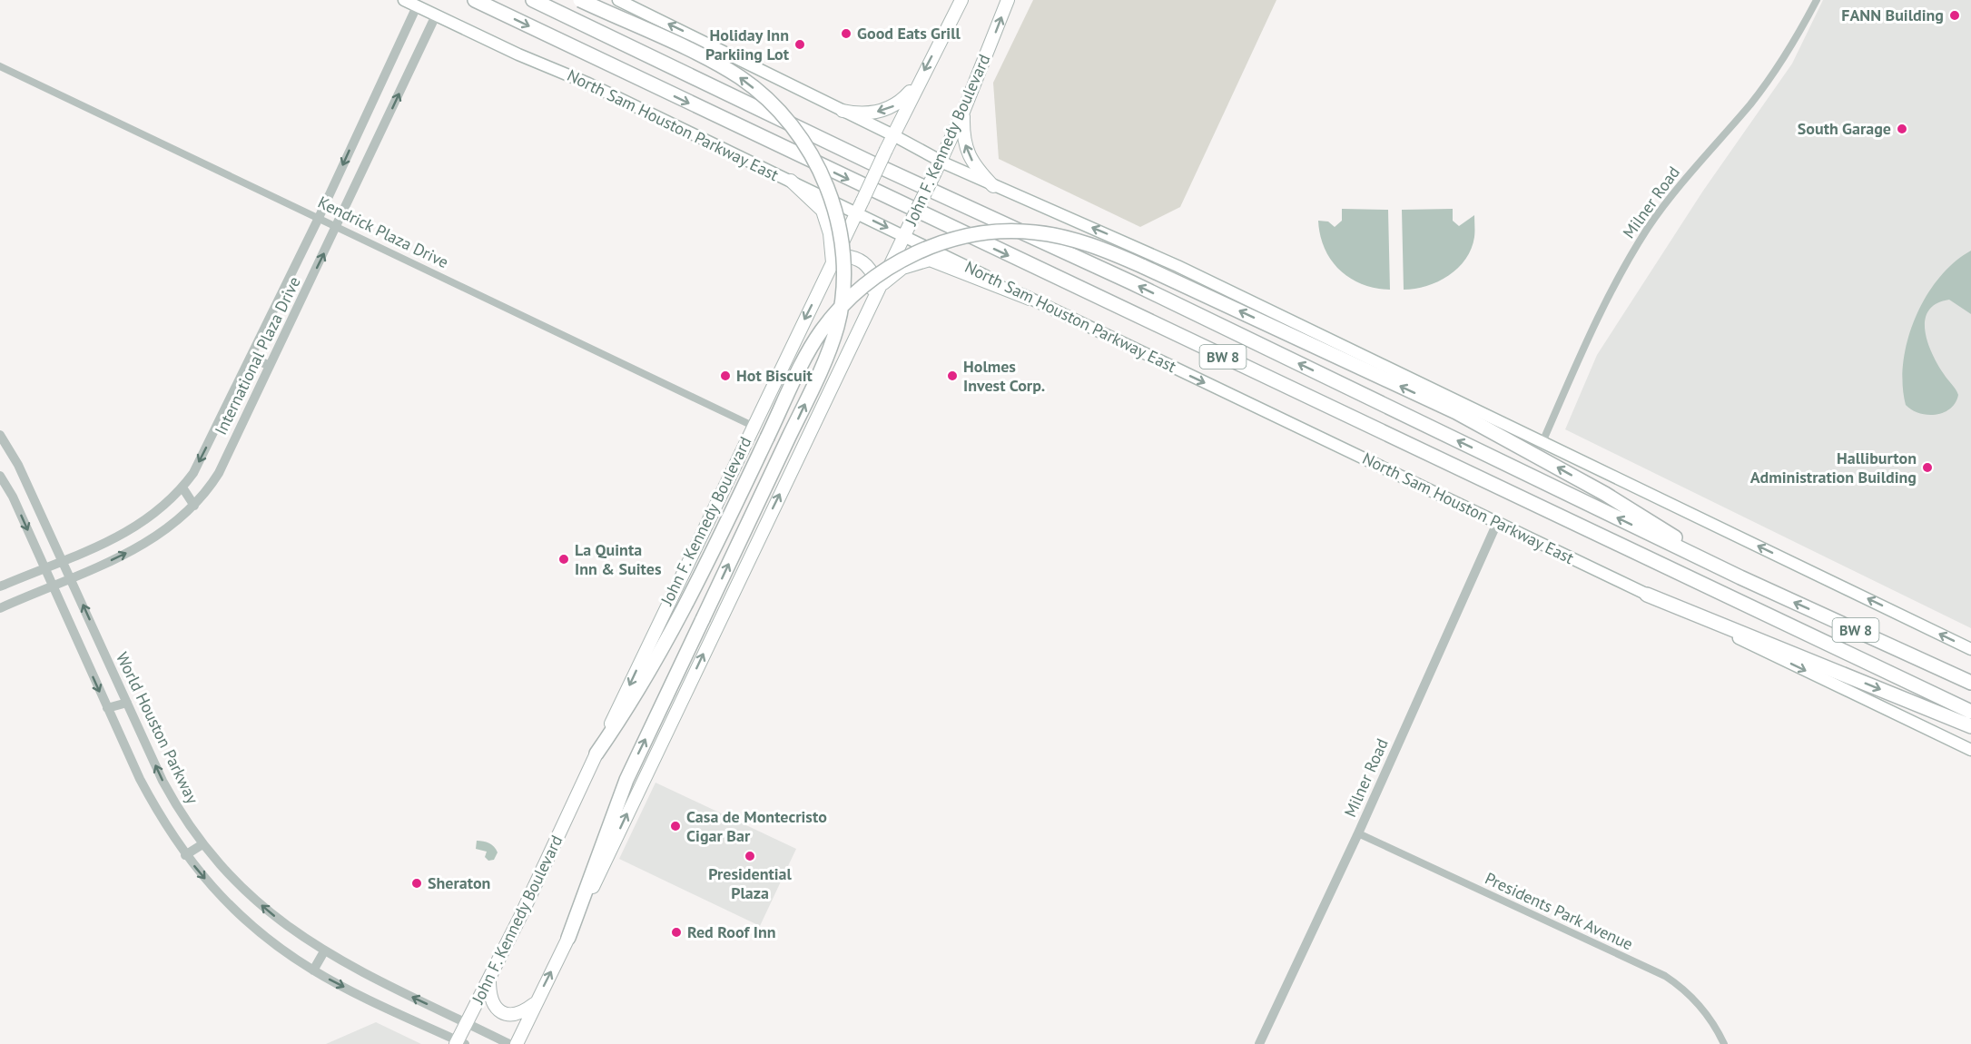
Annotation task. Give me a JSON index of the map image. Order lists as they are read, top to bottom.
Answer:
{
  "streets": {
    "highway": ["North Sam Houston Parkway East", "BW 8"],
    "main road": ["John F. Kennedy Boulevard"],
    "street": [
      "Milner Road",
      "Kendrick Plaza Drive",
      "International Plaza Drive",
      "World Houston Parkway",
      "Presidents Park Avenue"
    ]
  },
  "crossings": [
    ["North Sam Houston Parkway East", "John F. Kennedy Boulevard"],
    ["North Sam Houston Parkway East", "Milner Road"],
    ["North Sam Houston Parkway East", "International Plaza Drive"],
    ["John F. Kennedy Boulevard", "Kendrick Plaza Drive"],
    ["John F. Kennedy Boulevard", "World Houston Parkway"],
    ["Milner Road", "Presidents Park Avenue"],
    ["Kendrick Plaza Drive", "International Plaza Drive"],
    ["International Plaza Drive", "World Houston Parkway"]
  ],
  "places": [
    "FANN Building",
    "Good Eats Grill",
    "Holiday Inn Parkiing Lot",
    "South Garage",
    "Hot Biscuit",
    "Holmes Invest Corp.",
    "Halliburton Administration Building",
    "La Quinta Inn & Suites",
    "Casa de Montecristo Cigar Bar",
    "Presidential Plaza",
    "Sheraton",
    "Red Roof Inn"
  ]
}
